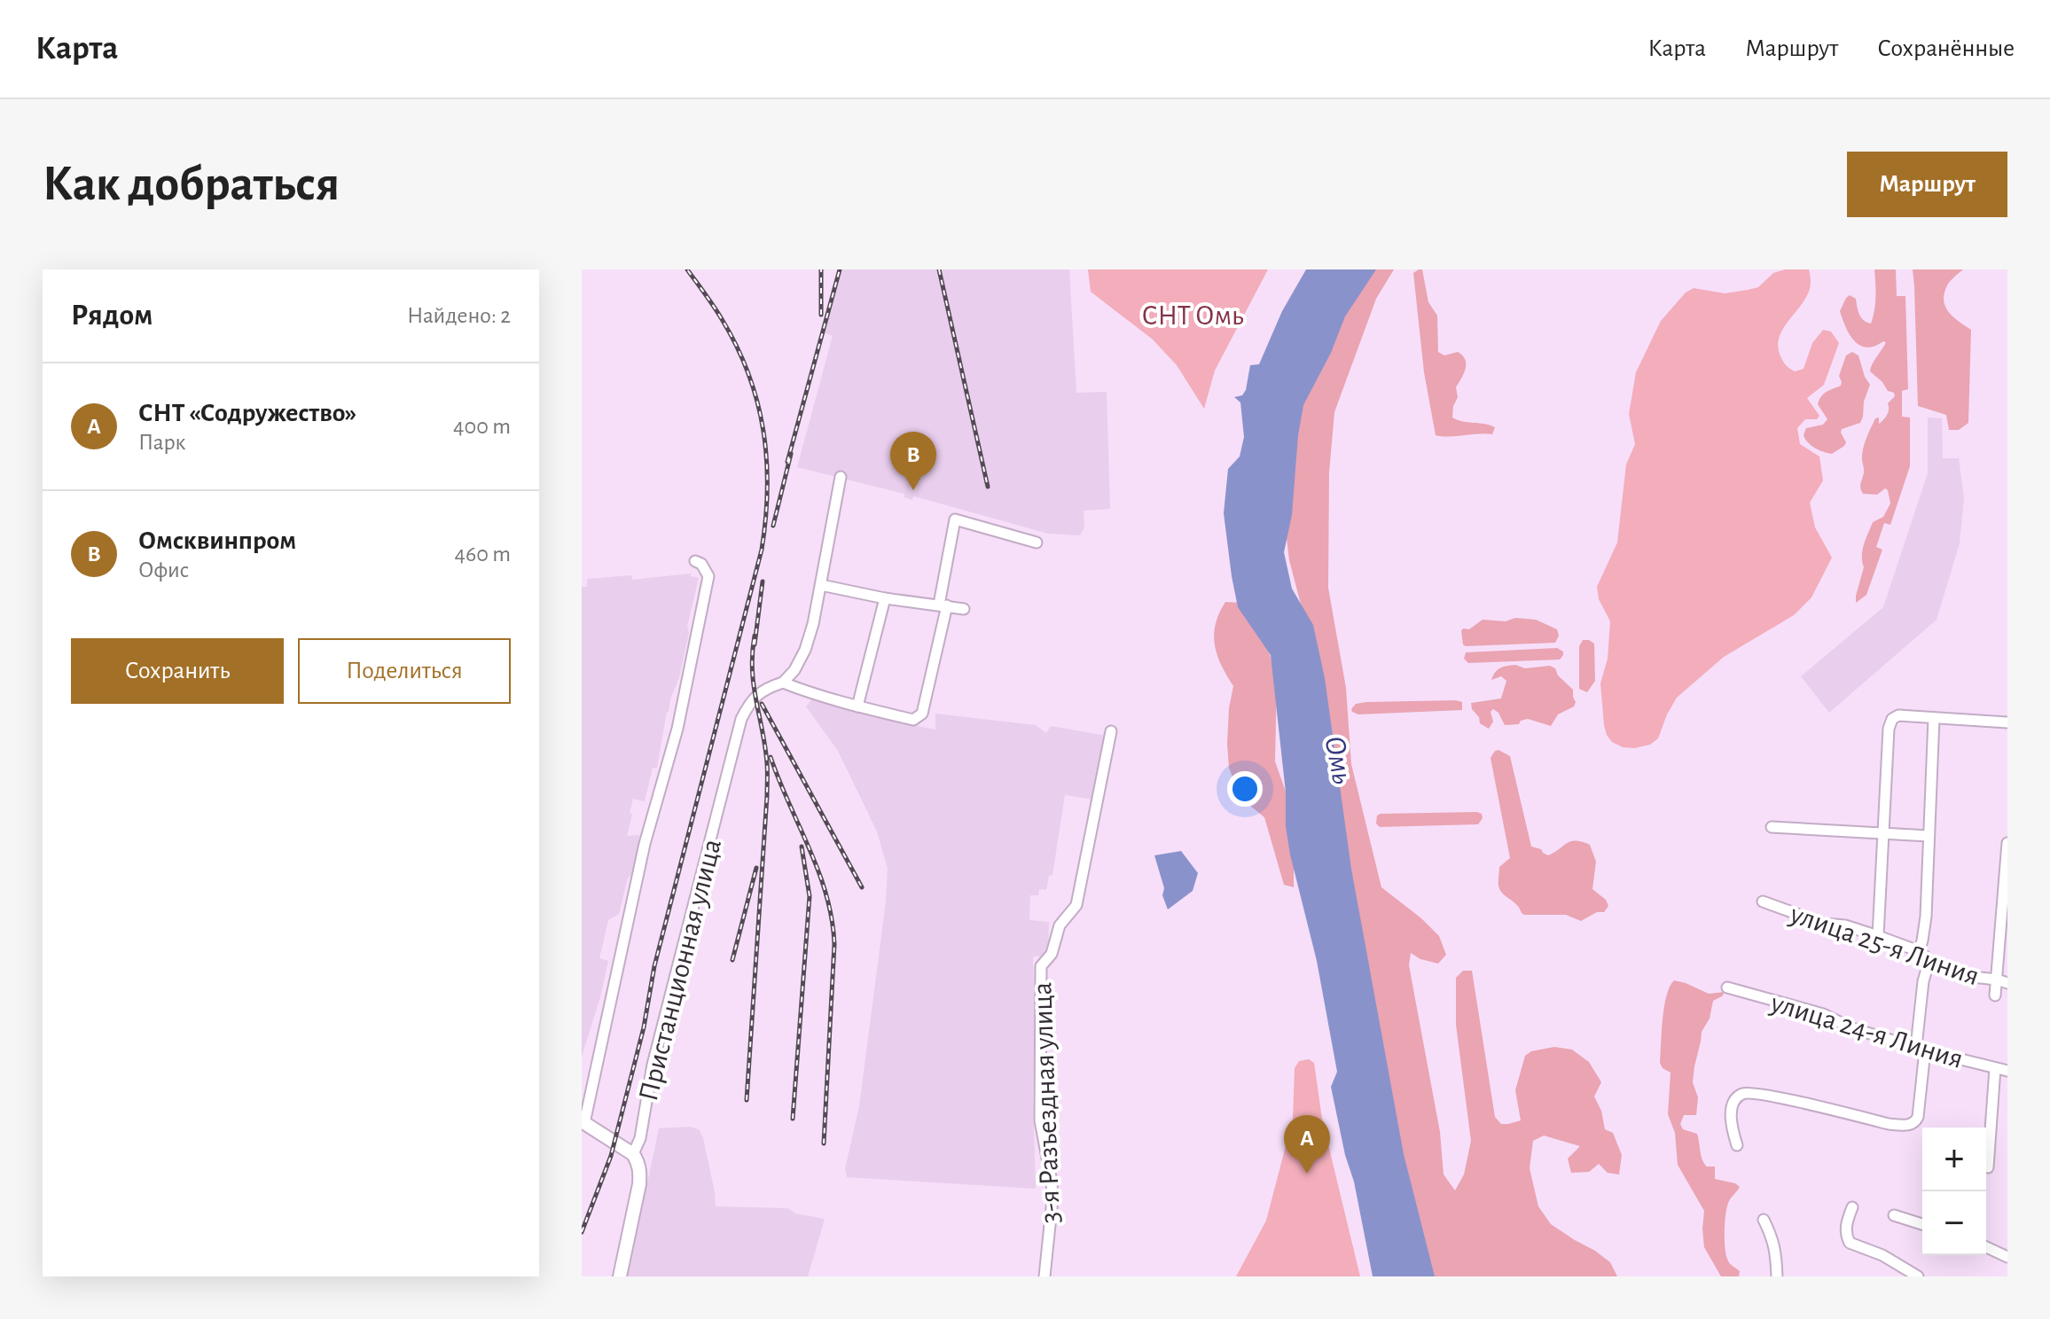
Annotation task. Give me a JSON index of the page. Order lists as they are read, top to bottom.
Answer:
{
  "streets": {
    "main road": ["Пристанционная улица"],
    "street": ["улица 25-я Линия", "улица 24-я Линия", "3-я Разъездная улица"]
  },
  "water": ["Омь"],
  "parks": ["СНТ Омь"],
  "page": {
    "header": "Карта",
    "nav": ["Карта", "Маршрут", "Сохранённые"],
    "buttons": [
      "Маршрут",
      ["Сохранить", "Поделиться"]
    ],
    "title": "Как добраться",
    "heading": ["Рядом", "Найдено: 2"],
    "list": [
      {
        "mark": "A",
        "name": "СНТ «Содружество»",
        "note": "Парк",
        "value": "400 m"
      },
      {
        "mark": "B",
        "name": "Омсквинпром",
        "note": "Офис",
        "value": "460 m"
      }
    ],
    "pins": ["B", "A"],
    "map_buttons": ["+", "−"]
  }
}
